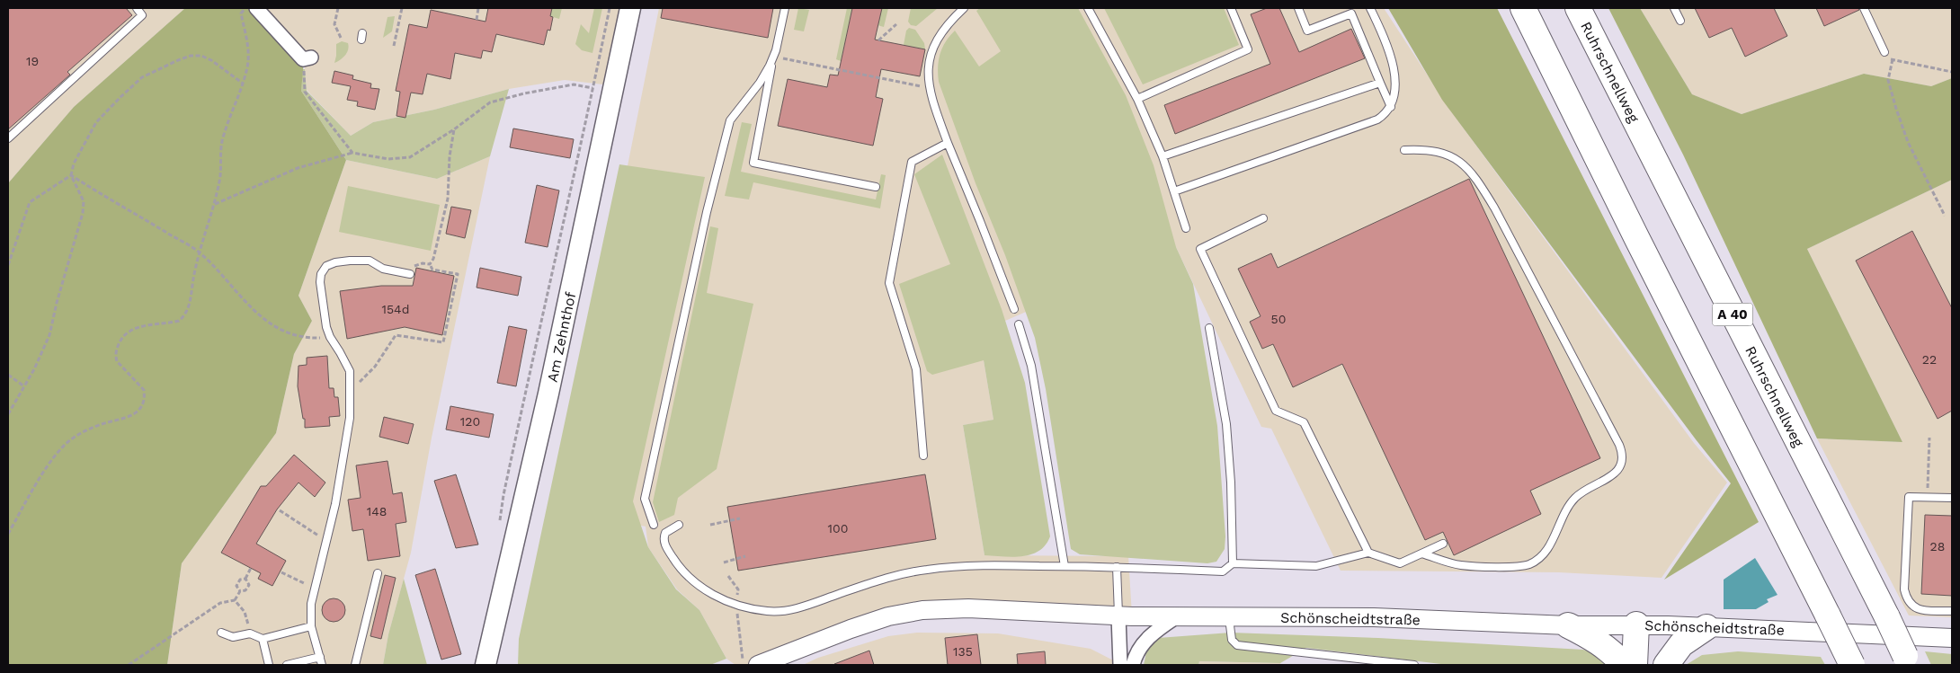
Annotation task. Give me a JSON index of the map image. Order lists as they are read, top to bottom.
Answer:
{
  "streets": {
    "highway": ["Ruhrschnellweg", "A 40"],
    "main road": ["Am Zehnthof"],
    "street": ["Schönscheidtstraße"]
  },
  "house_numbers": [
    "19",
    "154d",
    "50",
    "22",
    "120",
    "148",
    "100",
    "28",
    "135"
  ]
}
